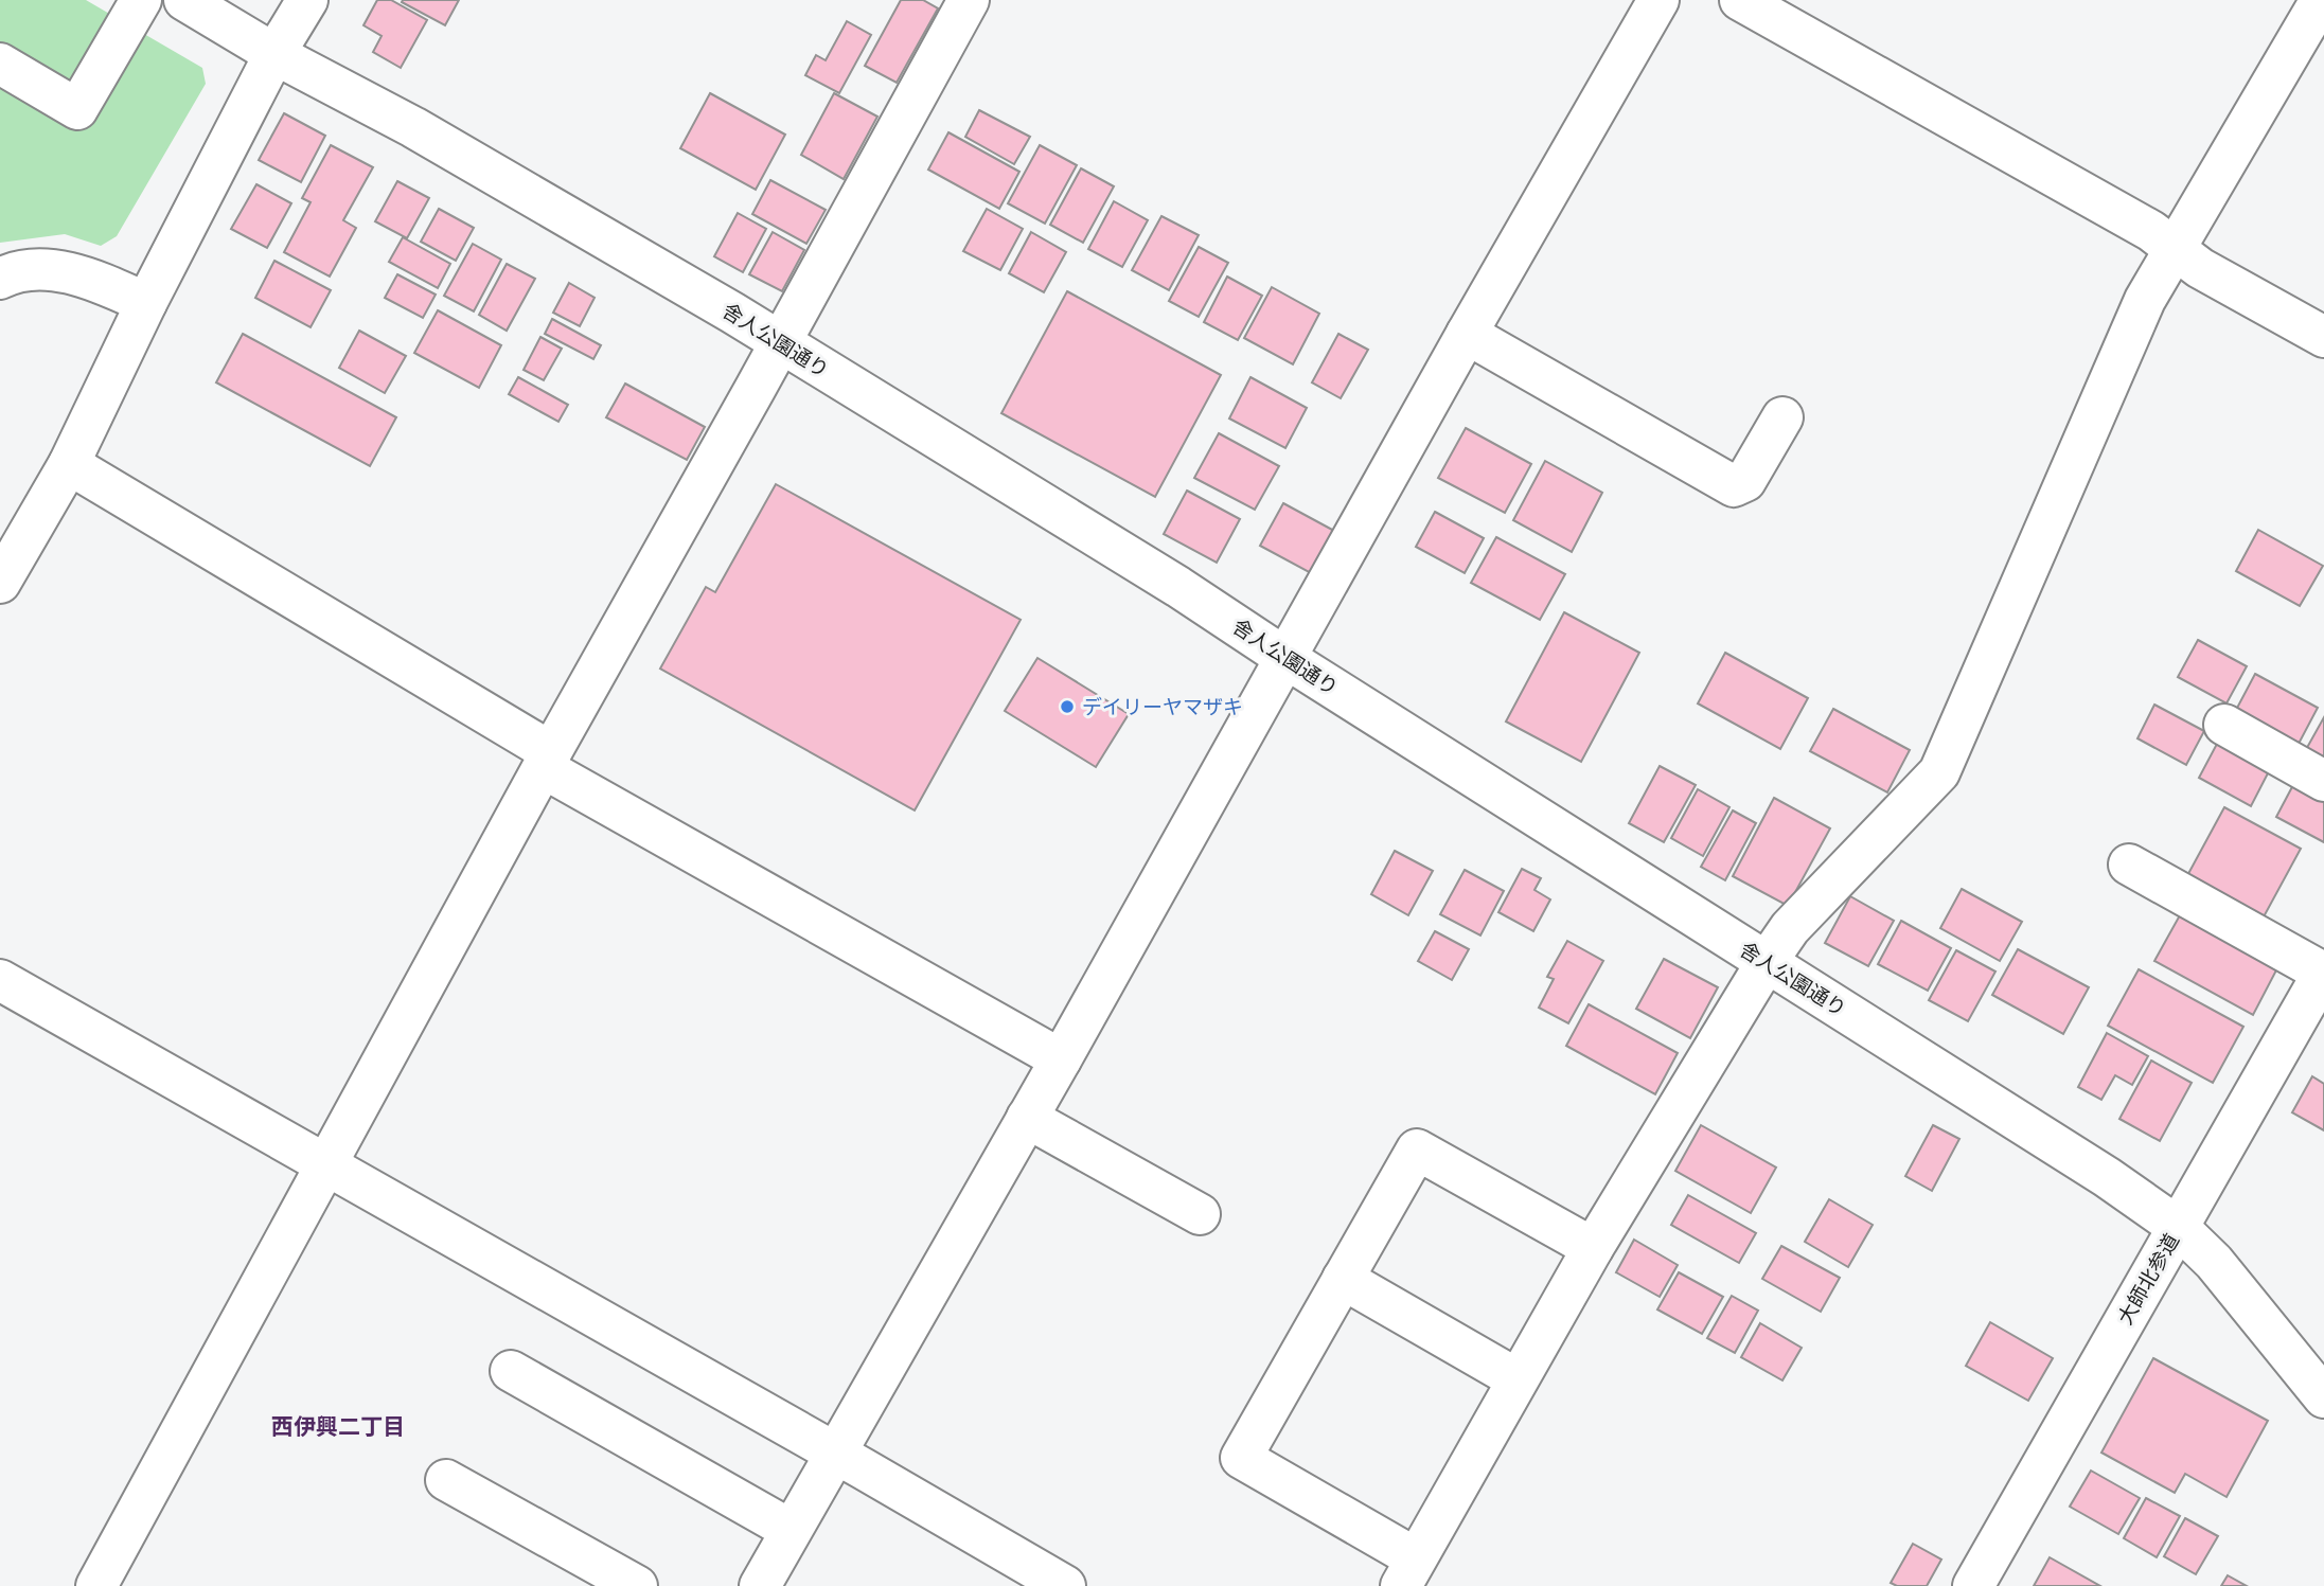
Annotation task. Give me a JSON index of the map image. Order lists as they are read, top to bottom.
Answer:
{
  "streets": {
    "street": ["舎人公園通り", "大師北参道"]
  },
  "crossings": [
    ["舎人公園通り", "大師北参道"]
  ],
  "districts": ["西伊興二丁目"],
  "places": ["デイリーヤマザキ"]
}
